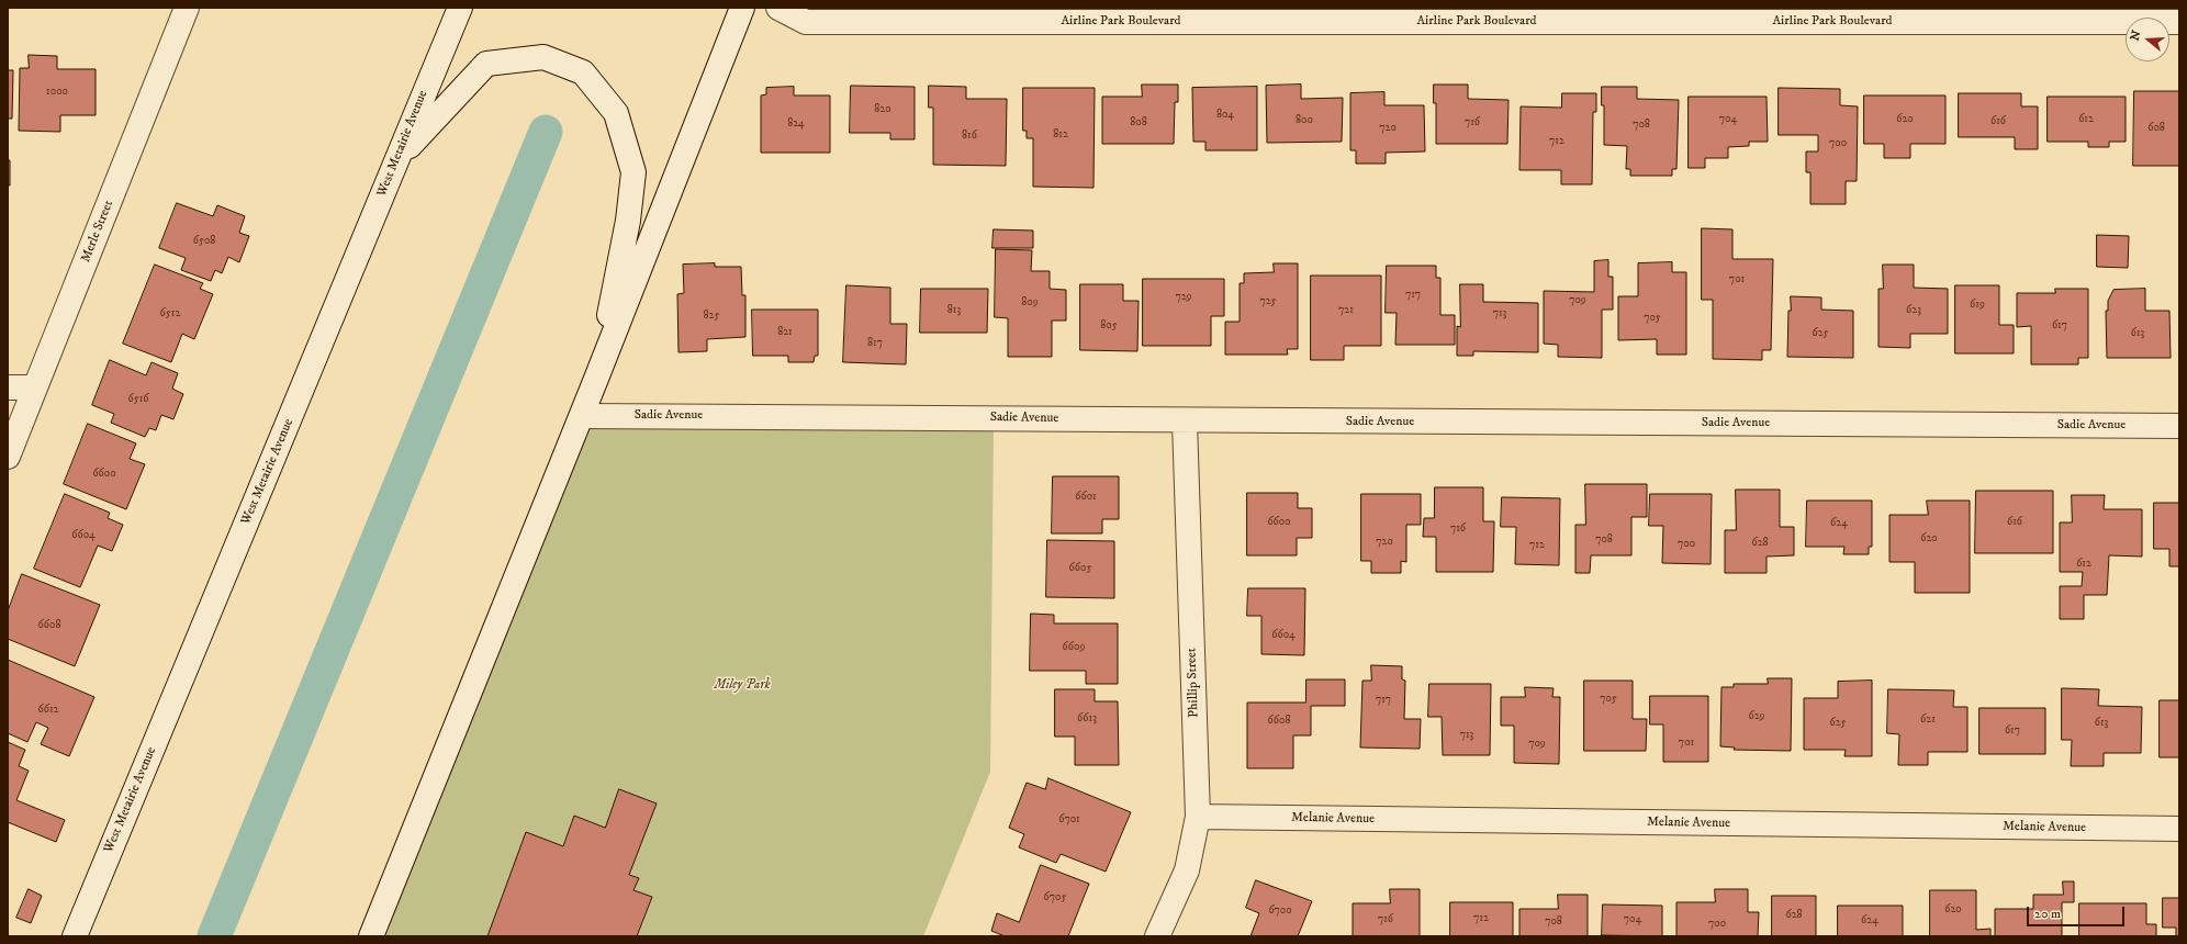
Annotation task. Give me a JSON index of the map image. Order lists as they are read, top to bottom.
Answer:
{
  "streets": {
    "street": [
      "Airline Park Boulevard",
      "West Metairie Avenue",
      "Merle Street",
      "Sadie Avenue",
      "Phillip Street",
      "Melanie Avenue"
    ]
  },
  "crossings": [
    ["Sadie Avenue", "Phillip Street"],
    ["Phillip Street", "Melanie Avenue"]
  ],
  "parks": ["Miley Park"],
  "house_numbers": [
    "1000",
    "820",
    "804",
    "704",
    "620",
    "612",
    "800",
    "616",
    "808",
    "716",
    "824",
    "708",
    "720",
    "608",
    "812",
    "816",
    "712",
    "700",
    "6508",
    "701",
    "717",
    "729",
    "709",
    "725",
    "809",
    "619",
    "813",
    "721",
    "623",
    "6512",
    "713",
    "825",
    "705",
    "805",
    "617",
    "821",
    "625",
    "613",
    "817",
    "6516",
    "6600",
    "6601",
    "6600",
    "616",
    "624",
    "716",
    "6604",
    "620",
    "708",
    "720",
    "628",
    "700",
    "712",
    "612",
    "6605",
    "6608",
    "6604",
    "6609",
    "705",
    "717",
    "6612",
    "629",
    "6613",
    "621",
    "6608",
    "625",
    "613",
    "617",
    "713",
    "701",
    "709",
    "6701",
    "6705",
    "620",
    "6700",
    "628",
    "712",
    "716",
    "704",
    "624",
    "708",
    "700"
  ],
  "scale_bar": "20 m",
  "north": "left"
}
